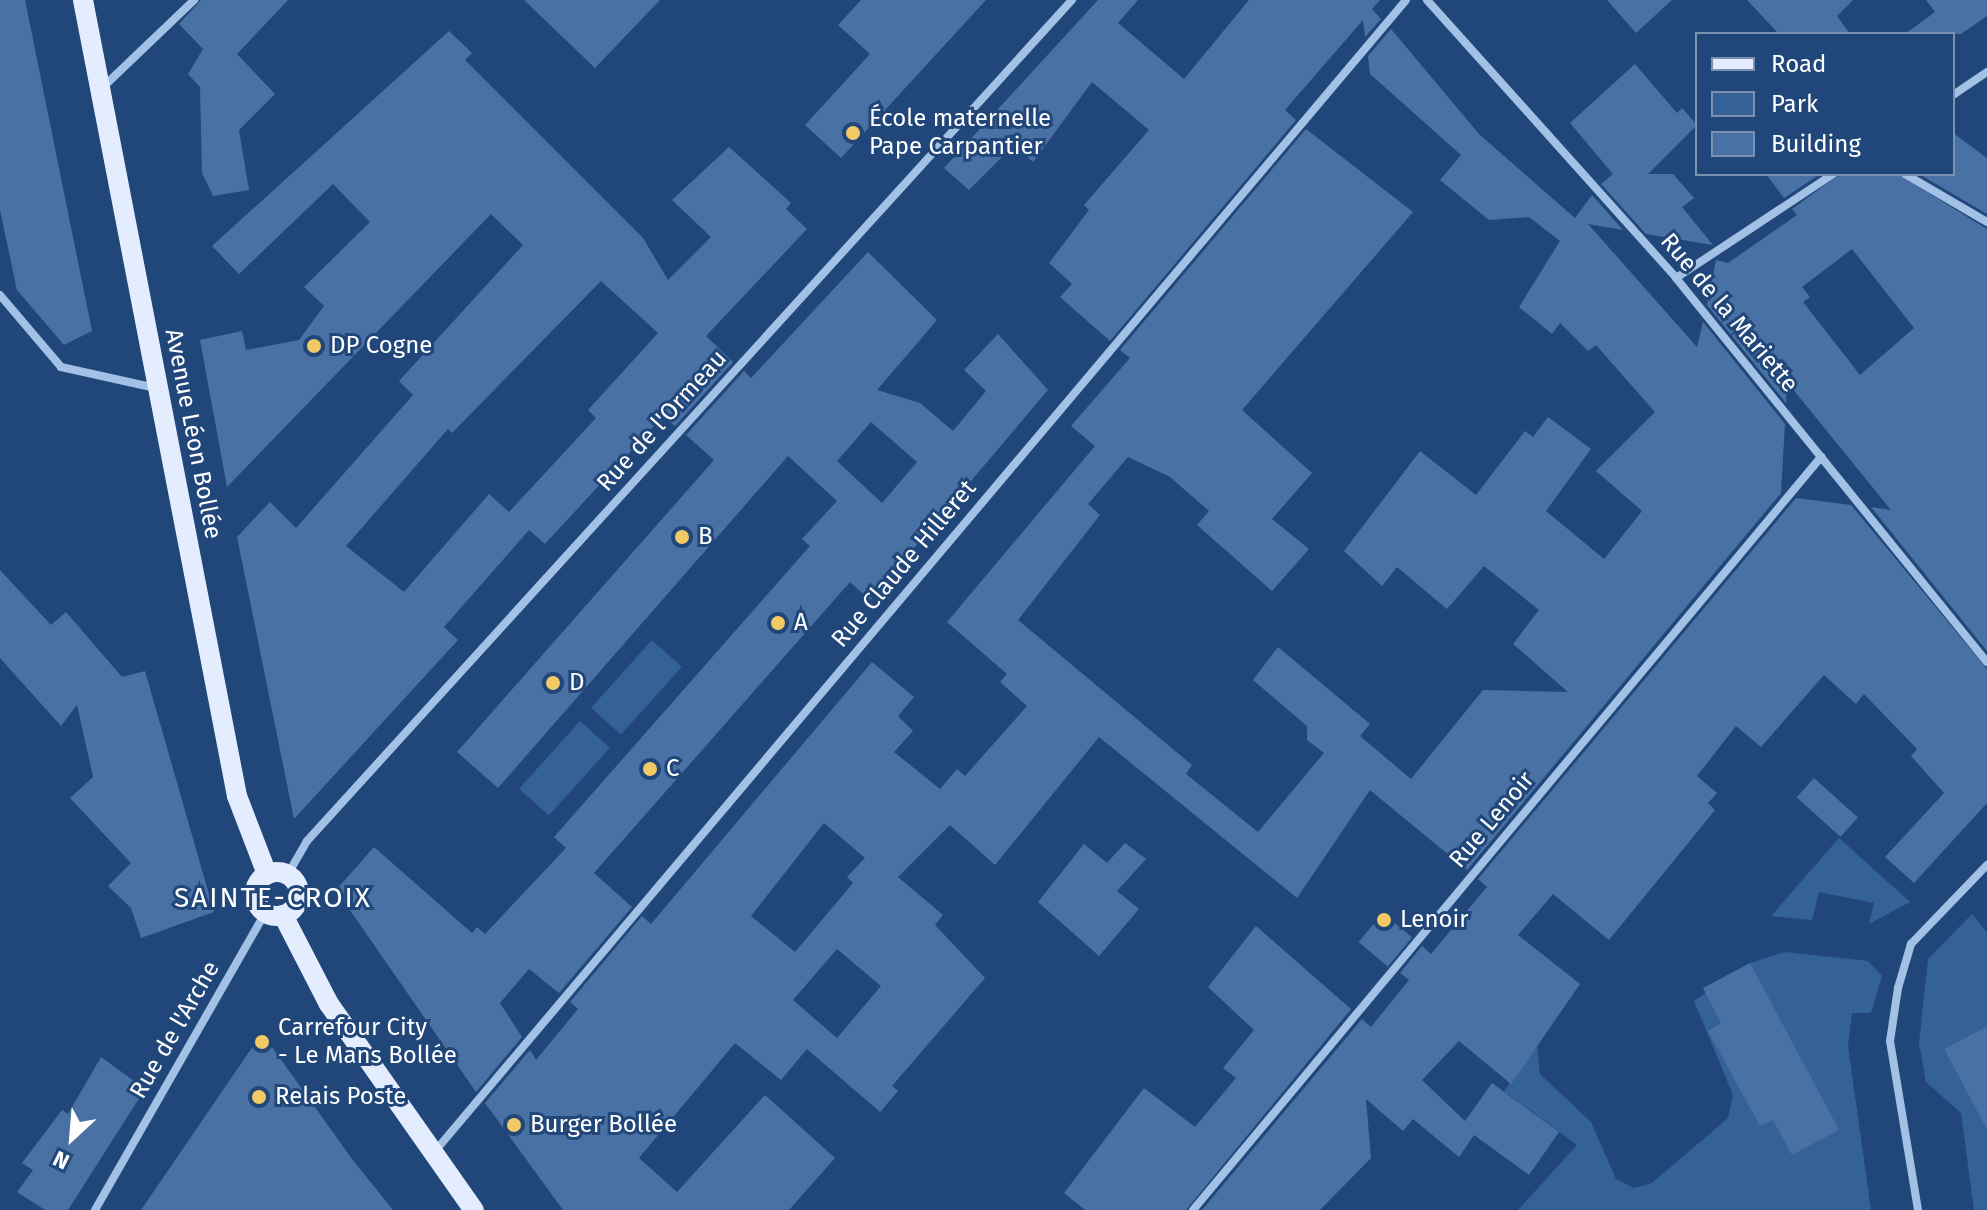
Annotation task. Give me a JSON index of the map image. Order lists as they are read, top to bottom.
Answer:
{
  "streets": {
    "main road": ["Avenue Léon Bollée"],
    "street": [
      "Rue de la Mariette",
      "Rue de l'Ormeau",
      "Rue Claude Hilleret",
      "Rue Lenoir",
      "Rue de l'Arche"
    ]
  },
  "crossings": [
    ["Rue de la Mariette", "Rue Lenoir"],
    ["Rue de l'Ormeau", "Avenue Léon Bollée"],
    ["Avenue Léon Bollée", "Rue Claude Hilleret"],
    ["Avenue Léon Bollée", "Rue de l'Arche"]
  ],
  "districts": ["SAINTE-CROIX"],
  "places": [
    "École maternelle Pape Carpantier",
    "DP Cogne",
    "B",
    "A",
    "D",
    "C",
    "Lenoir",
    "Carrefour City - Le Mans Bollée",
    "Relais Poste",
    "Burger Bollée"
  ],
  "legend": ["Road", "Park", "Building"],
  "north": "bottom left"
}
